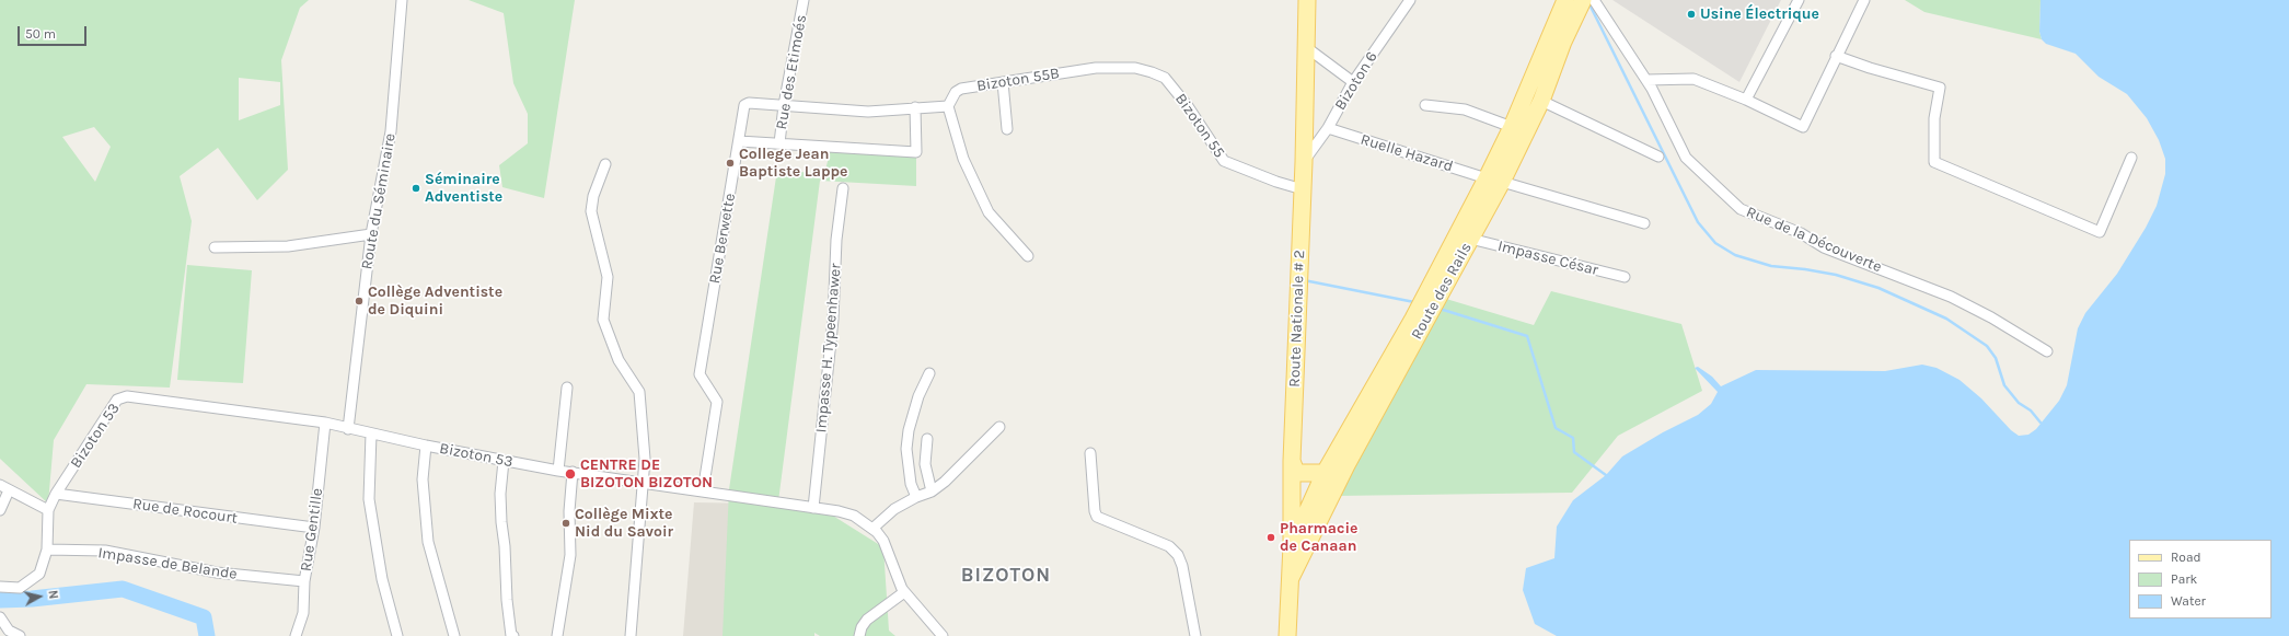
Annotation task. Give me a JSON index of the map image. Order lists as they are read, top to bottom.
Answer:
{
  "streets": {
    "main road": ["Route des Rails", "Route Nationale # 2"],
    "street": [
      "Rue des Etimoés",
      "Bizoton 55B",
      "Bizoton 6",
      "Bizoton 55",
      "Ruelle Hazard",
      "Route du Séminaire",
      "Rue Berwette",
      "Rue de la Découverte",
      "Impasse César",
      "Impasse H. Typeenhawer",
      "Bizoton 53",
      "Rue de Rocourt",
      "Rue Gentille",
      "Impasse de Belande"
    ]
  },
  "crossings": [
    ["Rue des Etimoés", "Rue Berwette"],
    ["Bizoton 55B", "Bizoton 55"],
    ["Bizoton 55B", "Rue Berwette"],
    ["Bizoton 6", "Ruelle Hazard"],
    ["Bizoton 6", "Route Nationale # 2"],
    ["Bizoton 55", "Route Nationale # 2"],
    ["Ruelle Hazard", "Route des Rails"],
    ["Route du Séminaire", "Bizoton 53"],
    ["Rue Berwette", "Bizoton 53"],
    ["Impasse César", "Route des Rails"],
    ["Route des Rails", "Route Nationale # 2"],
    ["Impasse H. Typeenhawer", "Bizoton 53"],
    ["Bizoton 53", "Rue de Rocourt"],
    ["Bizoton 53", "Rue Gentille"],
    ["Bizoton 53", "Impasse de Belande"],
    ["Rue de Rocourt", "Rue Gentille"],
    ["Rue Gentille", "Impasse de Belande"]
  ],
  "districts": ["BIZOTON"],
  "places": [
    "Usine Électrique",
    "College Jean Baptiste Lappe",
    "Séminaire Adventiste",
    "Collège Adventiste de Diquini",
    "CENTRE DE BIZOTON BIZOTON",
    "Collège Mixte Nid du Savoir",
    "Pharmacie de Canaan"
  ],
  "legend": ["Road", "Park", "Water"],
  "scale_bar": "50 m",
  "north": "right"
}
